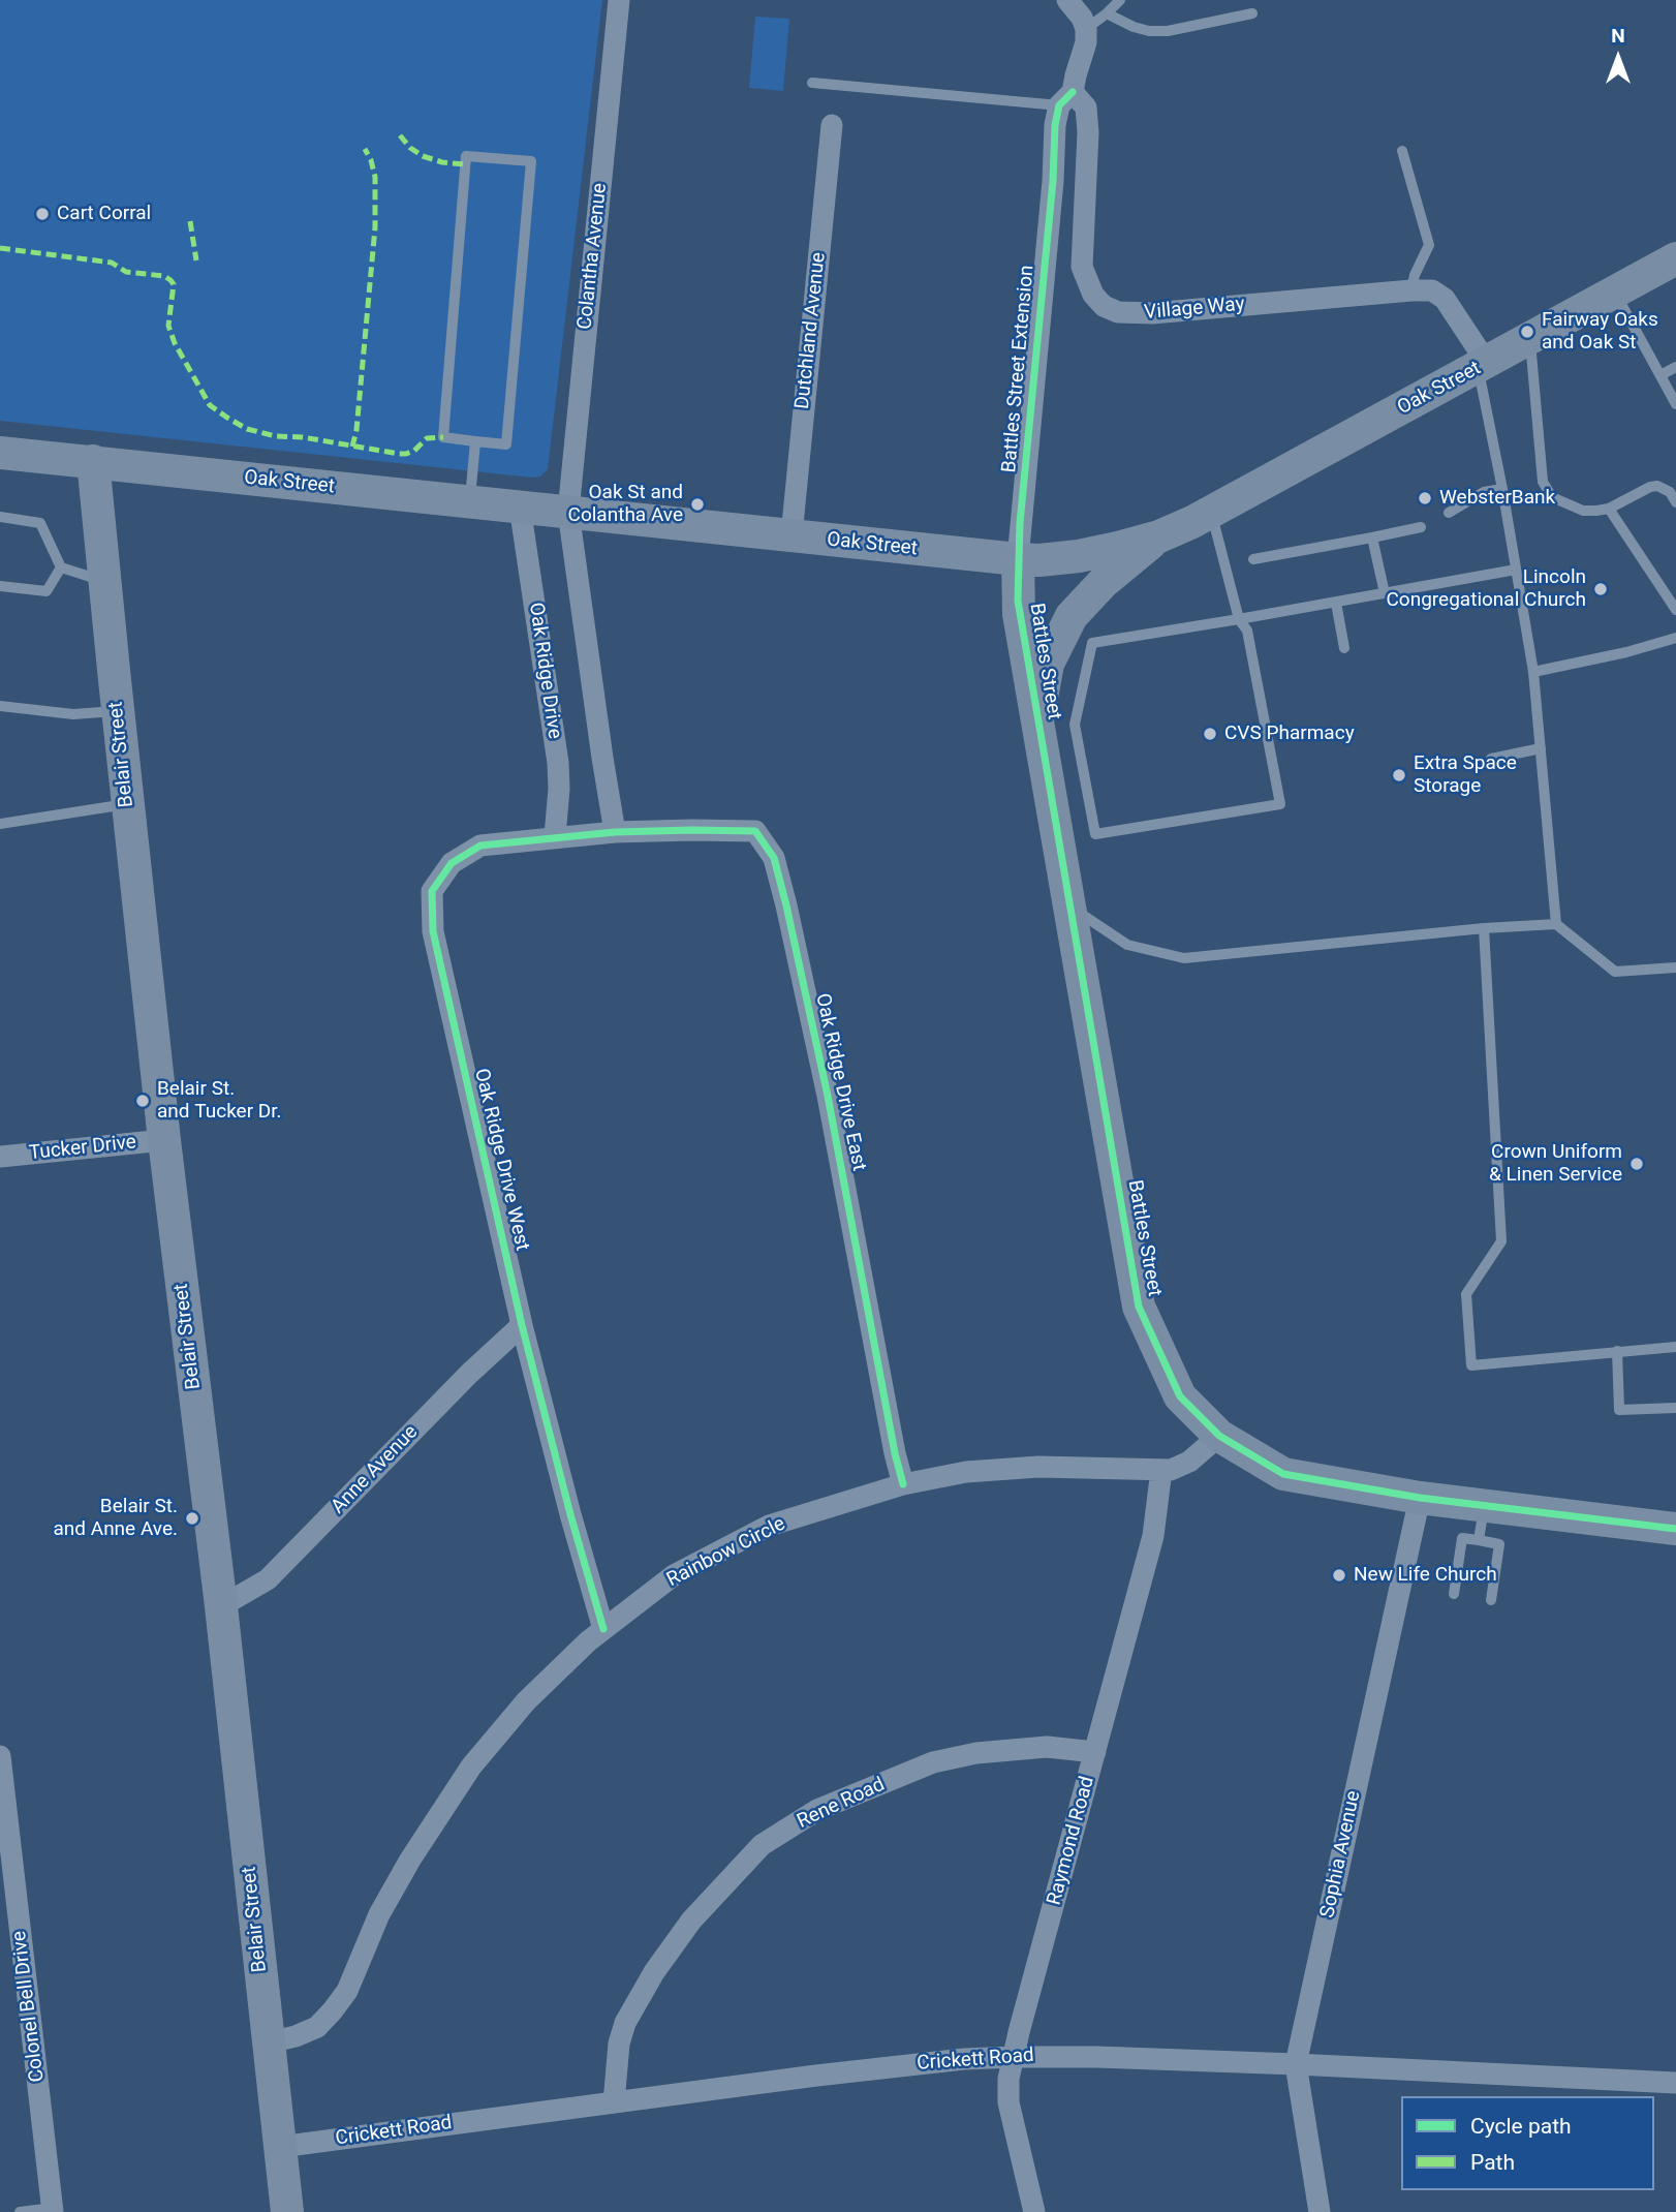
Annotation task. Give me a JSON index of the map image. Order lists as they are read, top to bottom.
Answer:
{
  "streets": {
    "main road": ["Oak Street", "Battles Street", "Belair Street"],
    "street": [
      "Colantha Avenue",
      "Village Way",
      "Dutchland Avenue",
      "Battles Street Extension",
      "Oak Ridge Drive",
      "Oak Ridge Drive East",
      "Tucker Drive",
      "Oak Ridge Drive West",
      "Anne Avenue",
      "Rainbow Circle",
      "Rene Road",
      "Raymond Road",
      "Sophia Avenue",
      "Colonel Bell Drive",
      "Crickett Road"
    ]
  },
  "crossings": [
    ["Colantha Avenue", "Oak Street"],
    ["Village Way", "Battles Street Extension"],
    ["Village Way", "Oak Street"],
    ["Dutchland Avenue", "Oak Street"],
    ["Battles Street Extension", "Oak Street"],
    ["Battles Street Extension", "Battles Street"],
    ["Oak Street", "Battles Street"],
    ["Oak Street", "Oak Ridge Drive"],
    ["Oak Street", "Belair Street"],
    ["Battles Street", "Rainbow Circle"],
    ["Battles Street", "Sophia Avenue"],
    ["Oak Ridge Drive", "Oak Ridge Drive West"],
    ["Belair Street", "Tucker Drive"],
    ["Belair Street", "Anne Avenue"],
    ["Belair Street", "Rainbow Circle"],
    ["Belair Street", "Crickett Road"],
    ["Oak Ridge Drive East", "Oak Ridge Drive West"],
    ["Oak Ridge Drive East", "Rainbow Circle"],
    ["Oak Ridge Drive West", "Anne Avenue"],
    ["Oak Ridge Drive West", "Rainbow Circle"],
    ["Rainbow Circle", "Raymond Road"],
    ["Rene Road", "Raymond Road"],
    ["Rene Road", "Crickett Road"],
    ["Raymond Road", "Crickett Road"],
    ["Sophia Avenue", "Crickett Road"]
  ],
  "places": [
    "Cart Corral",
    "Fairway Oaks and Oak St",
    "WebsterBank",
    "Oak St and Colantha Ave",
    "Lincoln Congregational Church",
    "CVS Pharmacy",
    "Extra Space Storage",
    "Belair St. and Tucker Dr.",
    "Crown Uniform & Linen Service",
    "Belair St. and Anne Ave.",
    "New Life Church"
  ],
  "legend": ["Cycle path", "Path"],
  "north": "top"
}
